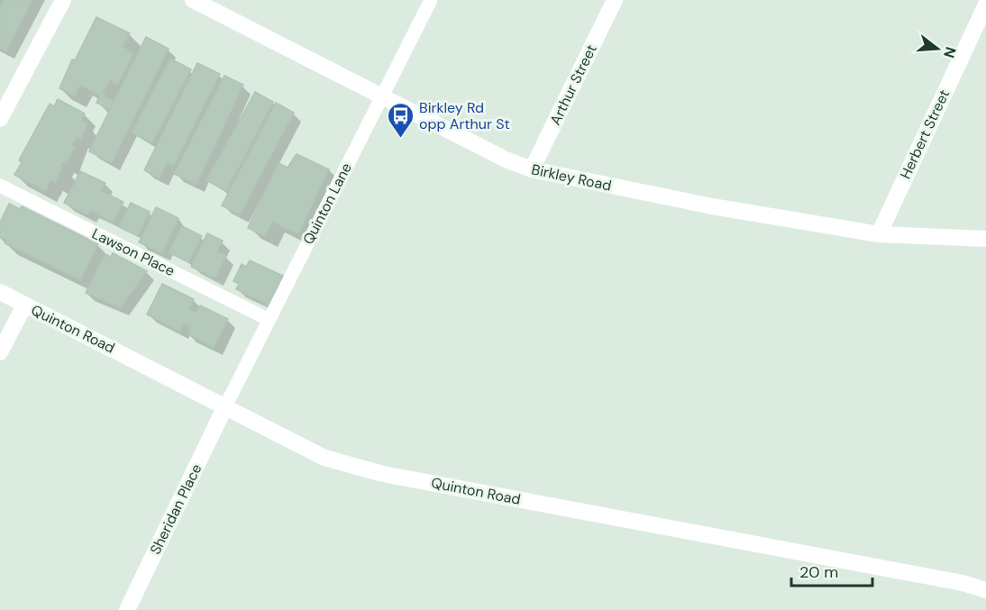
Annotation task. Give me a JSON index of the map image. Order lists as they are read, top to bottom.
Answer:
{
  "streets": {
    "street": [
      "Arthur Street",
      "Herbert Street",
      "Birkley Road",
      "Quinton Road",
      "Sheridan Place"
    ],
    "lane": ["Quinton Lane", "Lawson Place"]
  },
  "crossings": [
    ["Arthur Street", "Birkley Road"],
    ["Herbert Street", "Birkley Road"],
    ["Birkley Road", "Quinton Lane"],
    ["Quinton Lane", "Lawson Place"],
    ["Quinton Lane", "Quinton Road"],
    ["Quinton Lane", "Sheridan Place"],
    ["Quinton Road", "Sheridan Place"]
  ],
  "places": {
    "bus stop": ["Birkley Rd opp Arthur St"]
  },
  "scale_bar": "20 m",
  "north": "right"
}
